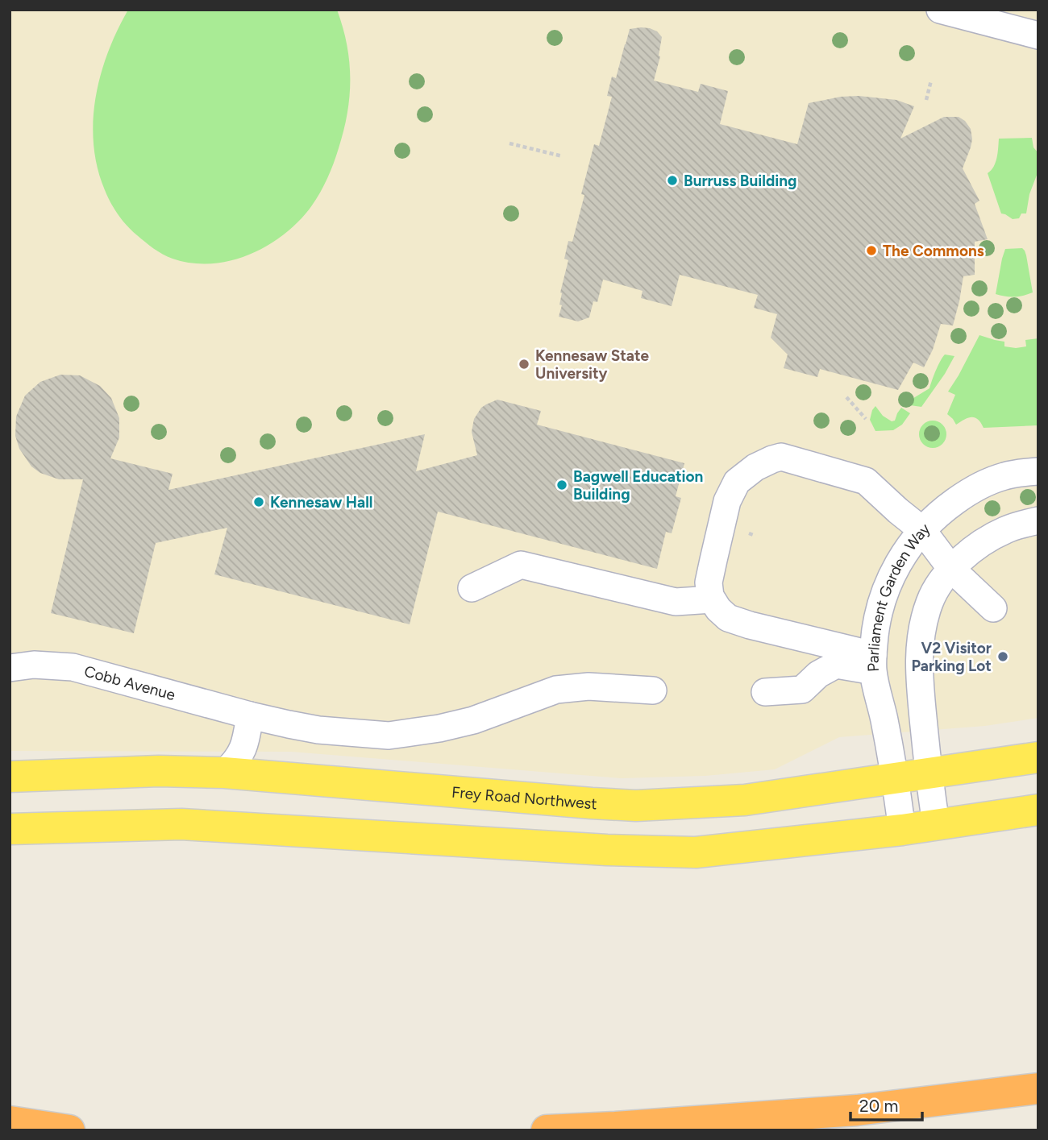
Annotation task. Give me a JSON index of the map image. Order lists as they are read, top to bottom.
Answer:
{
  "streets": {
    "main road": ["Frey Road Northwest"],
    "street": ["Parliament Garden Way", "Cobb Avenue"]
  },
  "crossings": [
    ["Parliament Garden Way", "Frey Road Northwest"]
  ],
  "places": [
    "Burruss Building",
    "The Commons",
    "Kennesaw State University",
    "Bagwell Education Building",
    "Kennesaw Hall",
    "V2 Visitor Parking Lot"
  ],
  "scale_bar": "20 m"
}
